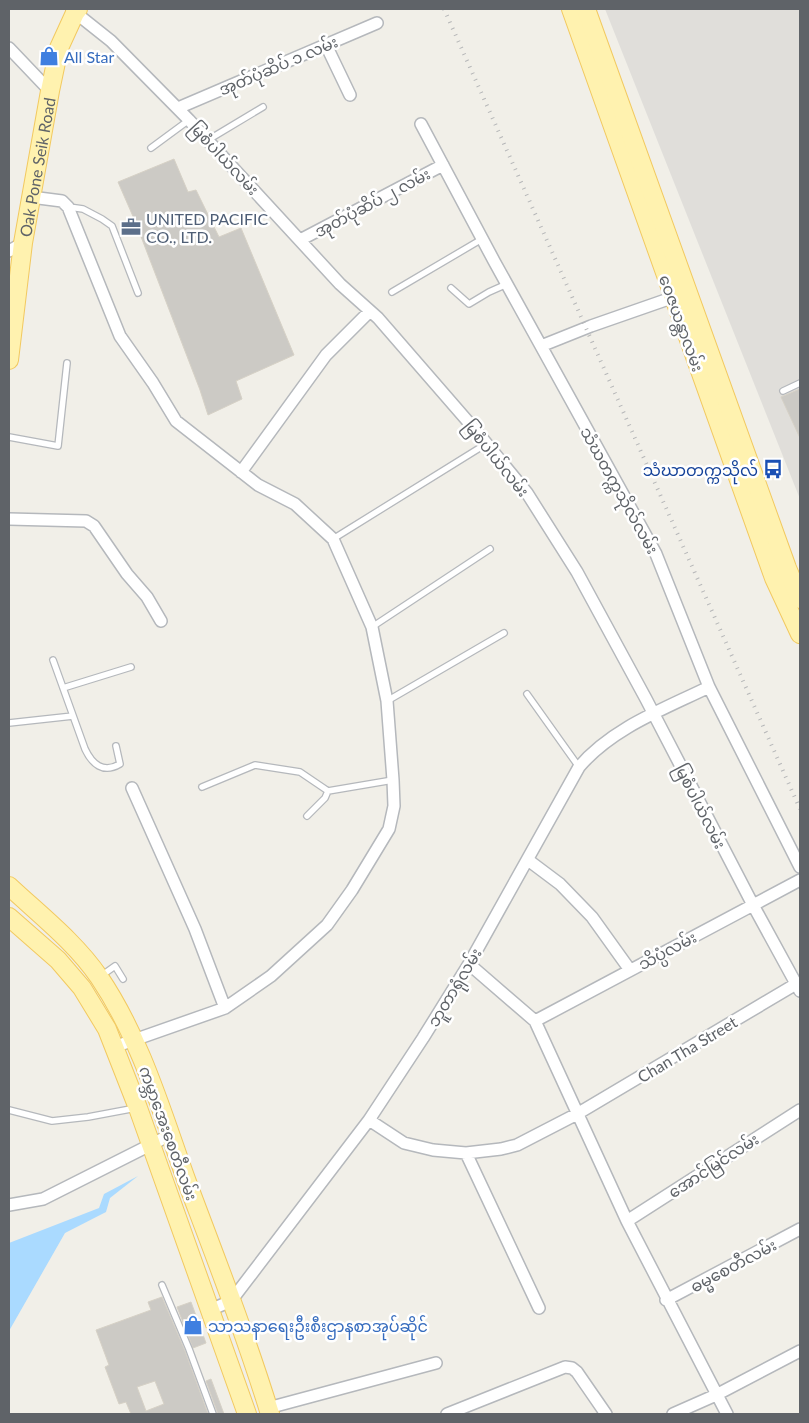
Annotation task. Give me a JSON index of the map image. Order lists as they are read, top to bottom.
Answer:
{
  "streets": {
    "main road": ["Oak Pone Seik Road", "ဝေဇယန္တာလမ်း", "ကမ္ဘာအေးစေတီလမ်း"],
    "street": [
      "အုတ်ပုံဆိပ် ၁ လမ်း",
      "မြစံပါယ်လမ်း",
      "အုတ်ပုံဆိပ် ၂ လမ်း",
      "သံဃတက္ကသိုလ်လမ်း",
      "သိပ္ပံလမ်း",
      "ဘူတာရုံလမ်း",
      "Chan Tha Street",
      "အောင်မြင်လမ်း",
      "ဓမ္မစေတီလမ်း"
    ]
  },
  "crossings": [
    ["အုတ်ပုံဆိပ် ၁ လမ်း", "မြစံပါယ်လမ်း"],
    ["မြစံပါယ်လမ်း", "Oak Pone Seik Road"],
    ["မြစံပါယ်လမ်း", "အုတ်ပုံဆိပ် ၂ လမ်း"],
    ["မြစံပါယ်လမ်း", "သိပ္ပံလမ်း"],
    ["မြစံပါယ်လမ်း", "ဘူတာရုံလမ်း"],
    ["မြစံပါယ်လမ်း", "Chan Tha Street"],
    ["အုတ်ပုံဆိပ် ၂ လမ်း", "သံဃတက္ကသိုလ်လမ်း"],
    ["သံဃတက္ကသိုလ်လမ်း", "ဘူတာရုံလမ်း"],
    ["ဘူတာရုံလမ်း", "Chan Tha Street"],
    ["ဘူတာရုံလမ်း", "ကမ္ဘာအေးစေတီလမ်း"]
  ],
  "places": {
    "shop": ["All Star", "သာသနာရေးဦးစီးဌာနစာအုပ်ဆိုင်"],
    "office": ["UNITED PACIFIC CO., LTD."],
    "bus stop": ["သံဃာတက္ကသိုလ်"]
  }
}
